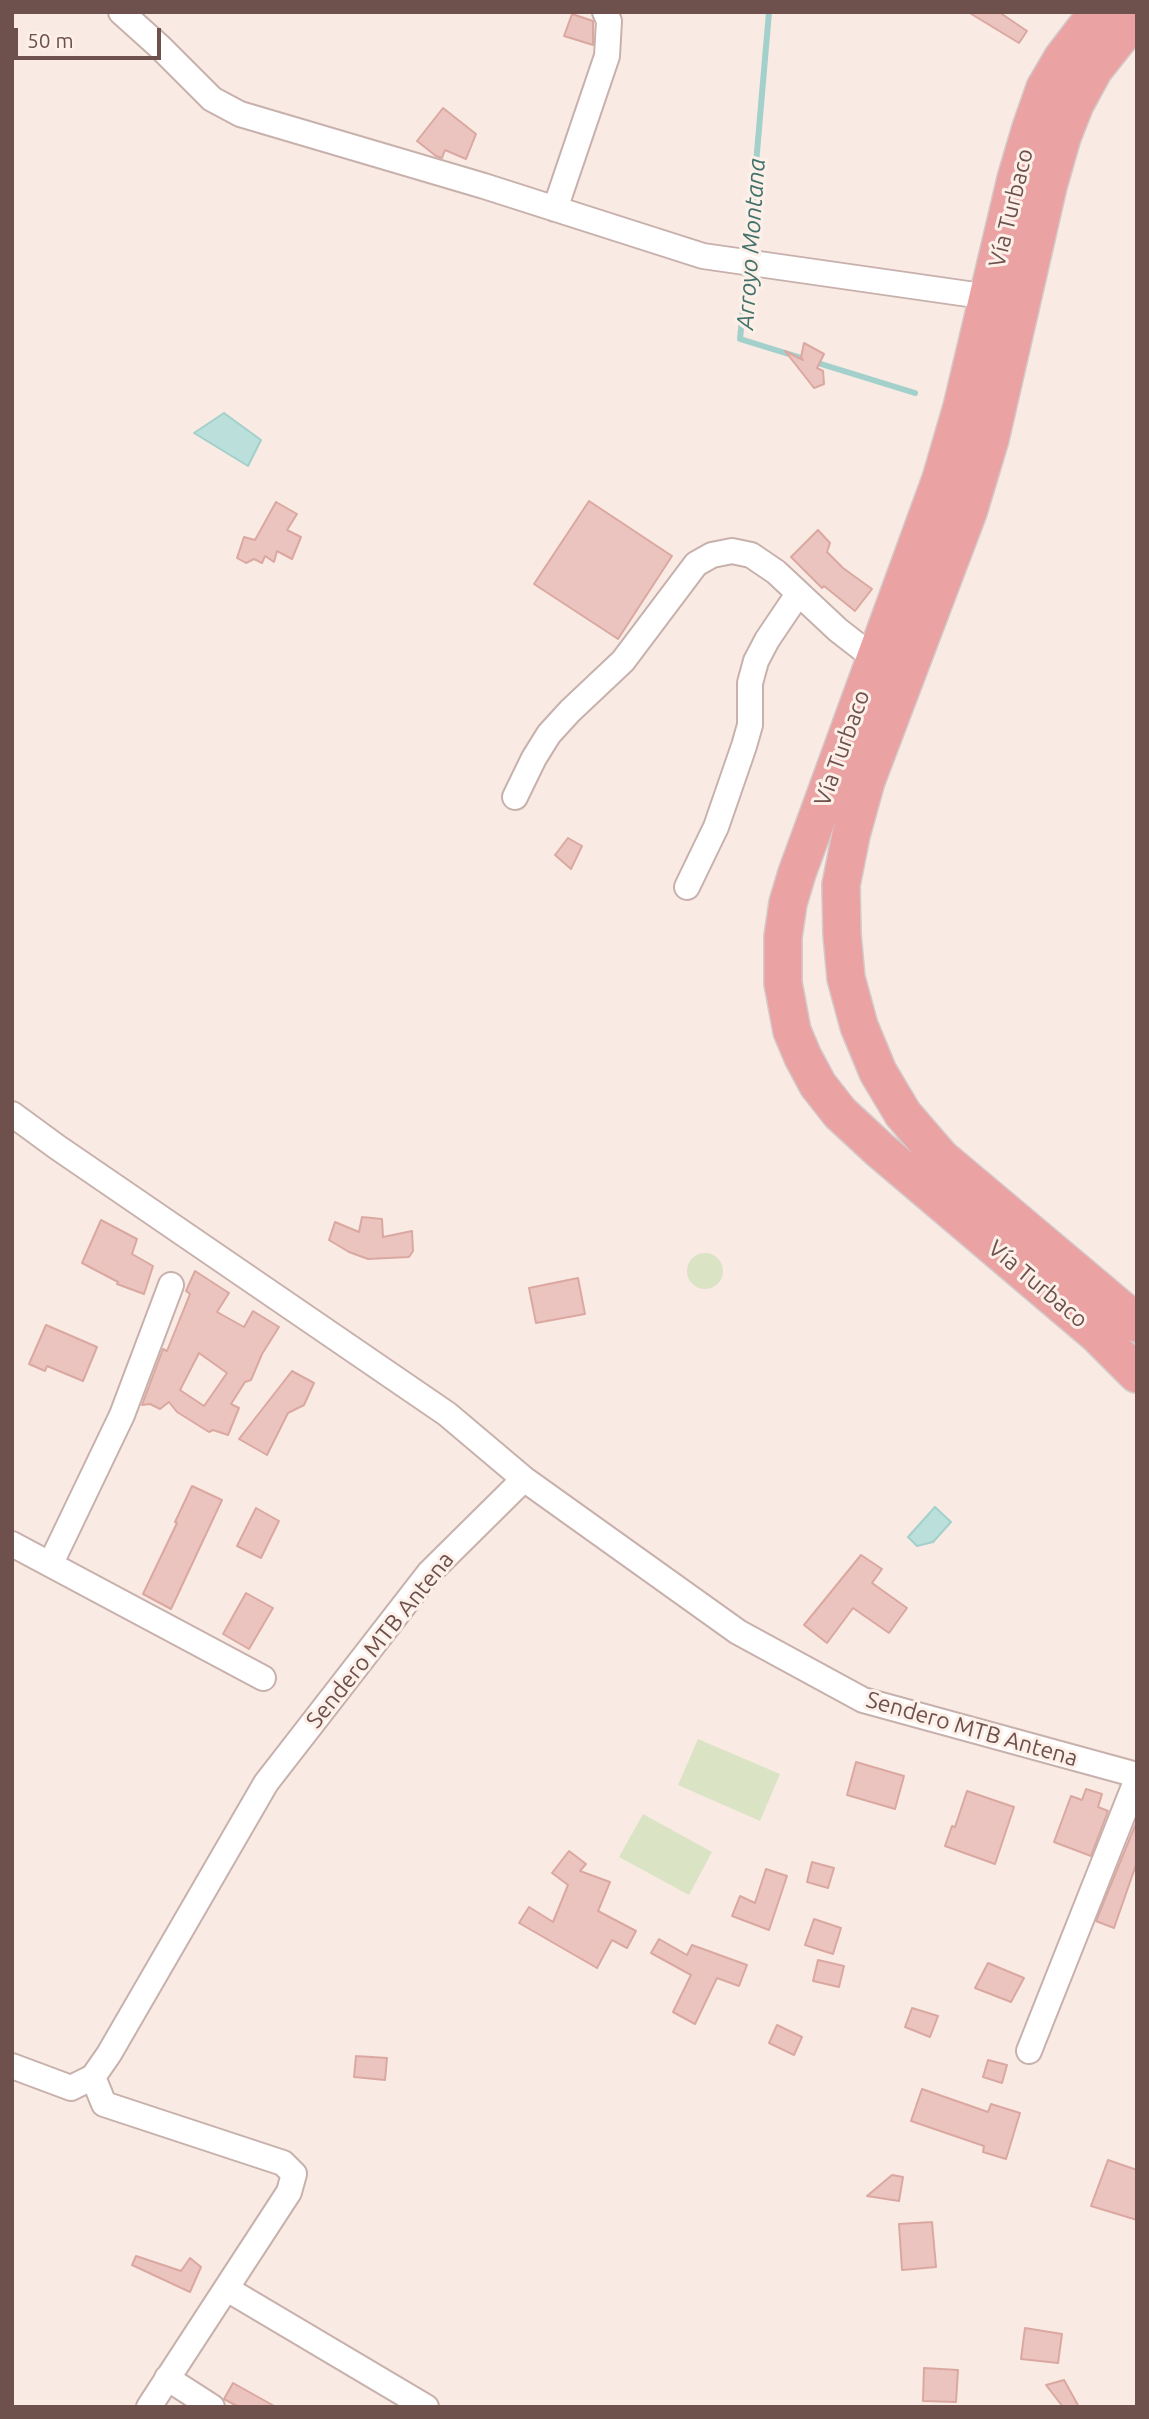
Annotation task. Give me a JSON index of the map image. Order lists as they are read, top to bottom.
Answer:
{
  "streets": {
    "highway": ["Vía Turbaco"],
    "street": ["Sendero MTB Antena"]
  },
  "water": ["Arroyo Montana"],
  "scale_bar": "50 m"
}
